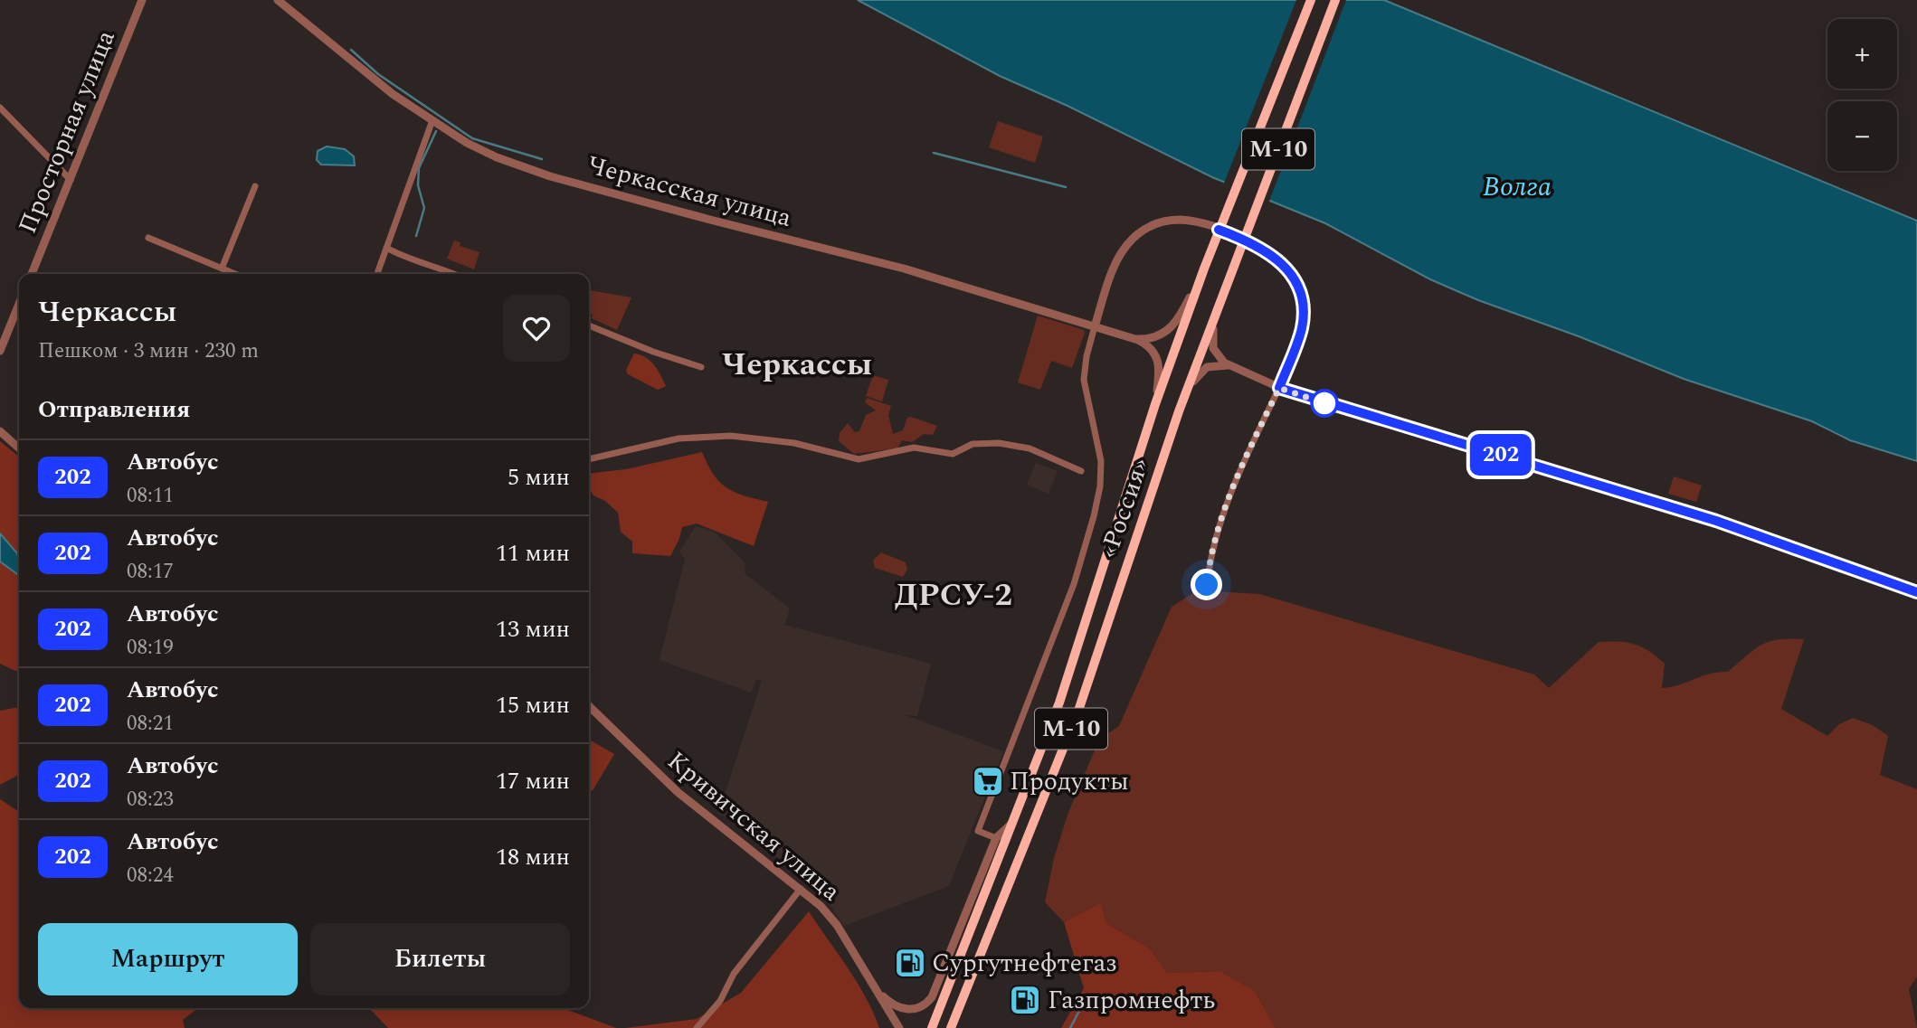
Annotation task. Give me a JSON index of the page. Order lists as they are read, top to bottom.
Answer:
{
  "streets": {
    "highway": ["М-10", "«Россия»"],
    "street": ["Просторная улица", "Черкасская улица", "Кривичская улица"]
  },
  "crossings": [
    ["М-10", "Черкасская улица"],
    ["М-10", "«Россия»"],
    ["Черкасская улица", "«Россия»"]
  ],
  "districts": ["Черкассы", "ДРСУ-2"],
  "water": ["Волга"],
  "places": {
    "supermarket": ["Продукты"],
    "fuel station": ["Сургутнефтегаз", "Газпромнефть"]
  },
  "lines": ["bus line 202"],
  "page": {
    "on_map": "202",
    "map_buttons": ["+", "−"],
    "heading": [
      ["Черкассы", "Пешком · 3 мин · 230 m"],
      "Отправления"
    ],
    "list": [
      {
        "mark": "202",
        "name": "Автобус",
        "note": "08:11",
        "value": "5 мин"
      },
      {
        "mark": "202",
        "name": "Автобус",
        "note": "08:17",
        "value": "11 мин"
      },
      {
        "mark": "202",
        "name": "Автобус",
        "note": "08:19",
        "value": "13 мин"
      },
      {
        "mark": "202",
        "name": "Автобус",
        "note": "08:21",
        "value": "15 мин"
      },
      {
        "mark": "202",
        "name": "Автобус",
        "note": "08:23",
        "value": "17 мин"
      },
      {
        "mark": "202",
        "name": "Автобус",
        "note": "08:24",
        "value": "18 мин"
      }
    ],
    "buttons": ["Маршрут", "Билеты"]
  }
}
